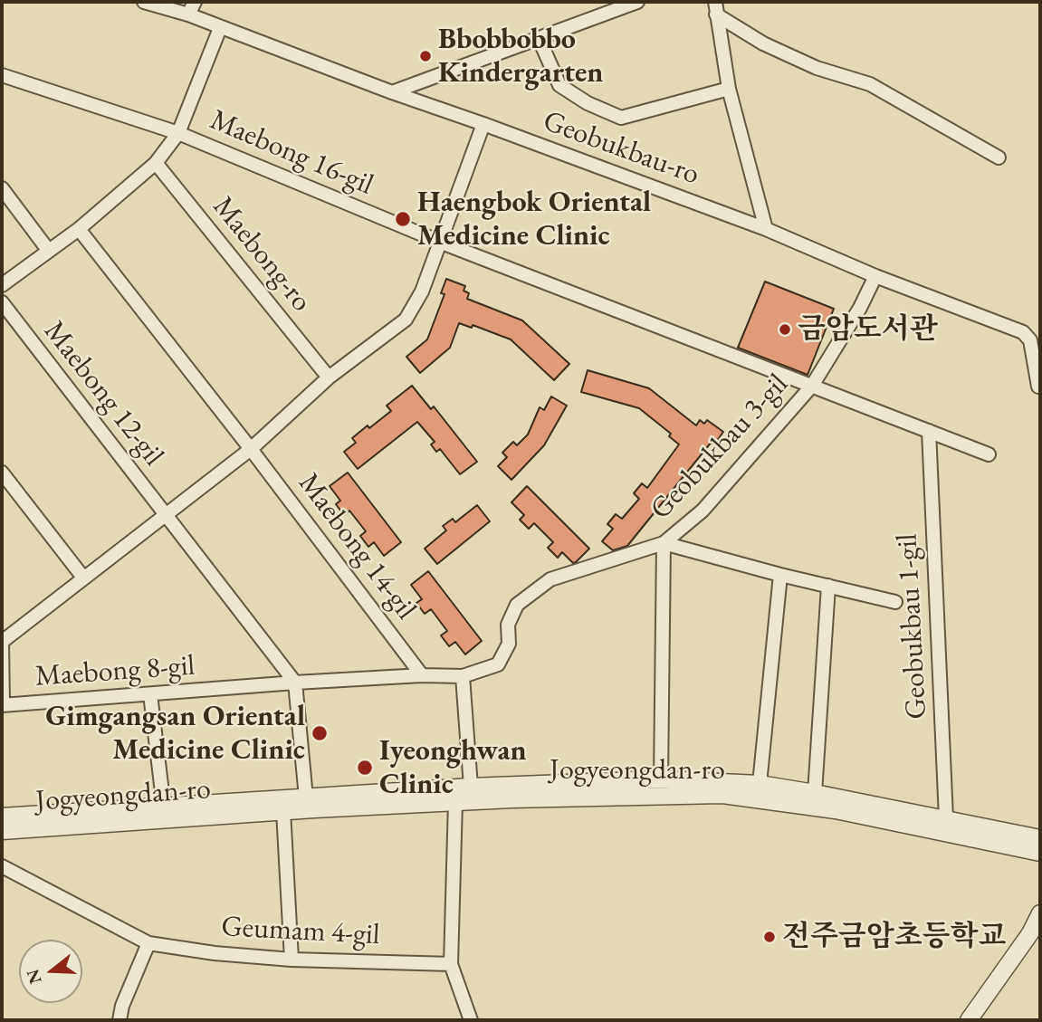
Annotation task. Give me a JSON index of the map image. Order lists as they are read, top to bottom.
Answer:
{
  "streets": {
    "street": [
      "Geobukbau-ro",
      "Maebong 16-gil",
      "Maebong-ro",
      "Maebong 12-gil",
      "Geobukbau 3-gil",
      "Maebong 14-gil",
      "Geobukbau 1-gil",
      "Maebong 8-gil",
      "Jogyeongdan-ro",
      "Geumam 4-gil"
    ]
  },
  "crossings": [
    ["Geobukbau-ro", "Geobukbau 3-gil"],
    ["Maebong 16-gil", "Geobukbau 3-gil"],
    ["Maebong 16-gil", "Geobukbau 1-gil"],
    ["Maebong 12-gil", "Maebong 8-gil"],
    ["Geobukbau 1-gil", "Jogyeongdan-ro"],
    ["Maebong 8-gil", "Jogyeongdan-ro"]
  ],
  "places": [
    "Bbobbobbo Kindergarten",
    "Haengbok Oriental Medicine Clinic",
    "금암도서관",
    "Gimgangsan Oriental Medicine Clinic",
    "Iyeonghwan Clinic",
    "전주금암초등학교"
  ],
  "north": "left"
}
